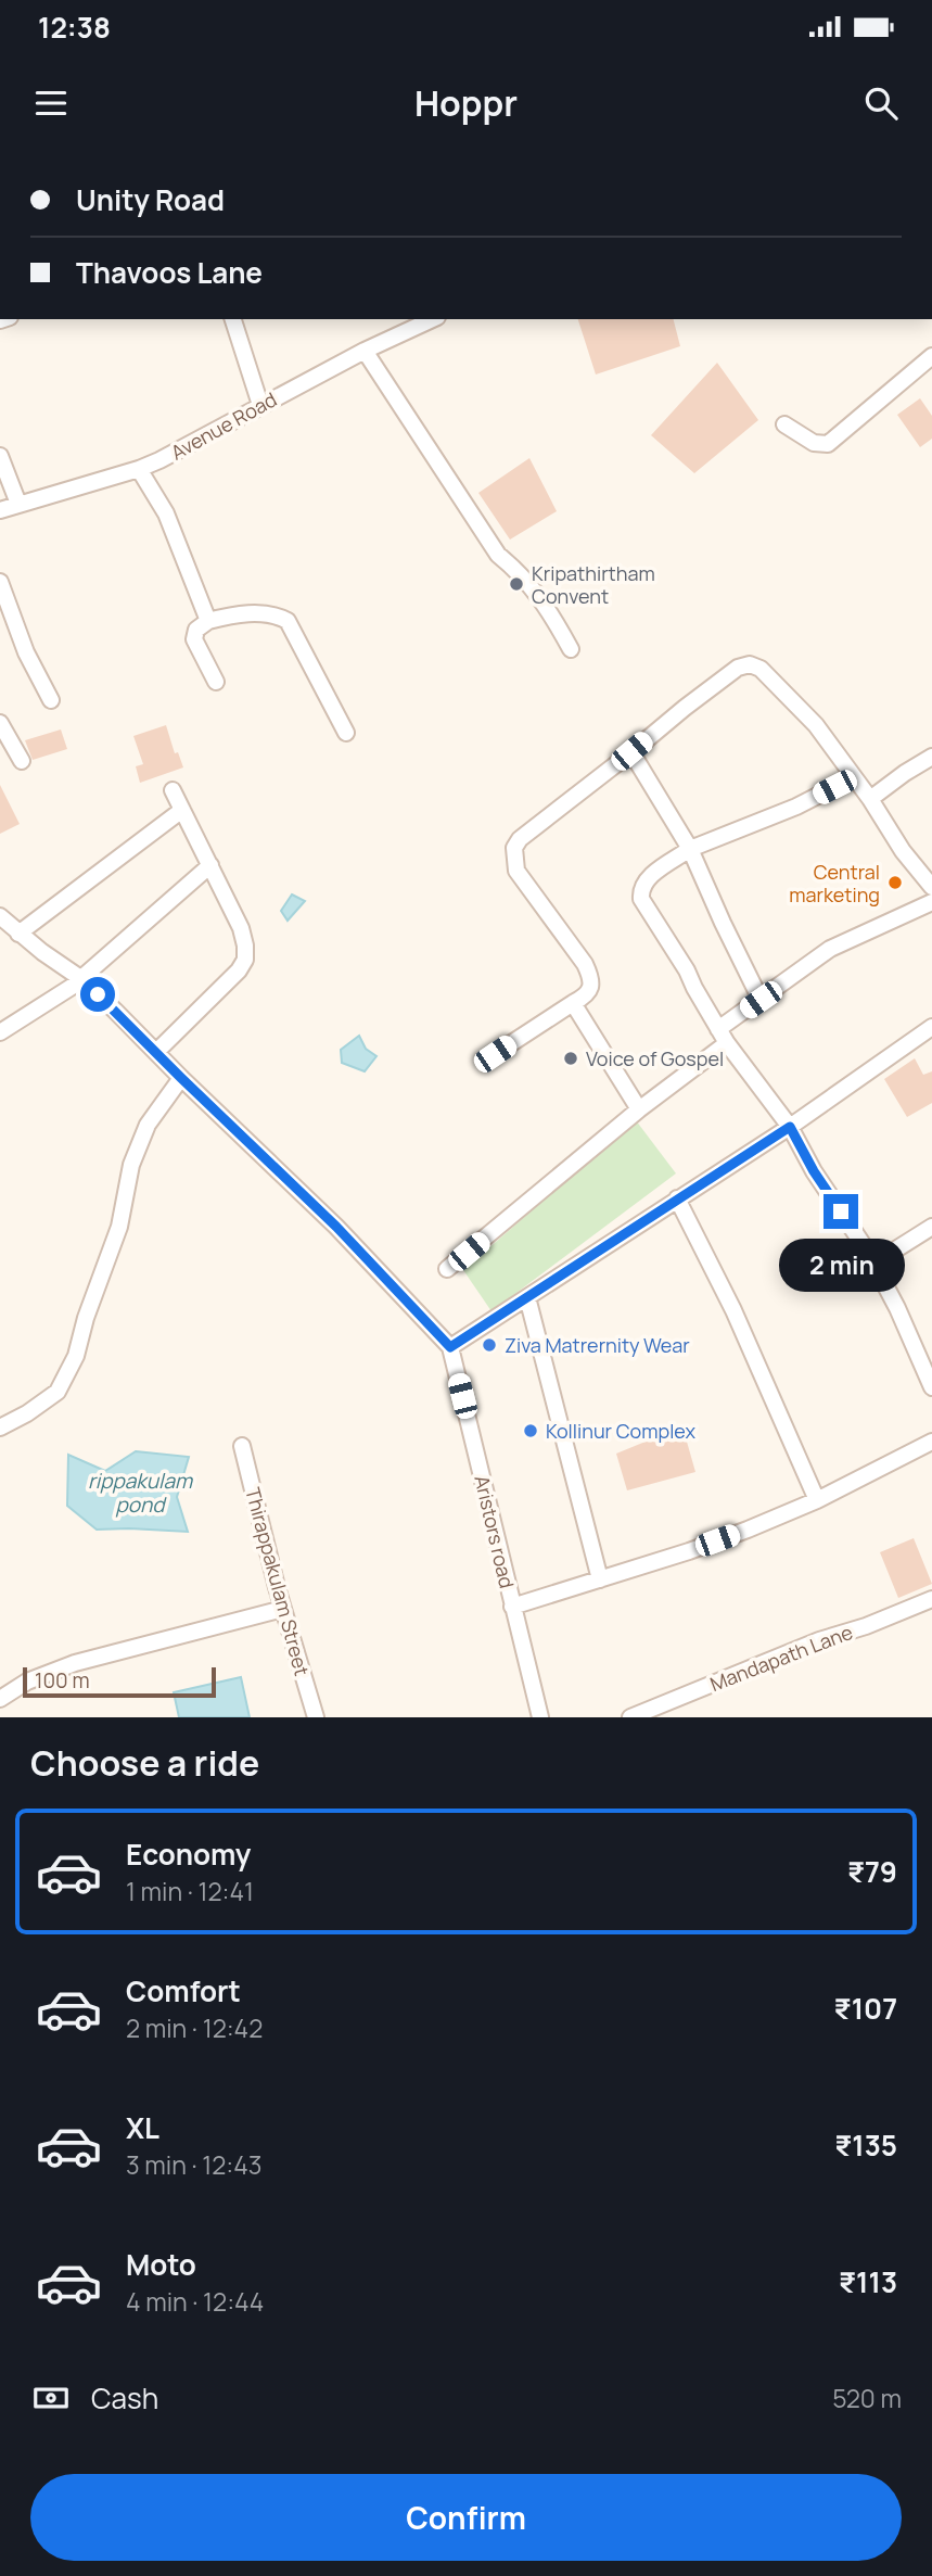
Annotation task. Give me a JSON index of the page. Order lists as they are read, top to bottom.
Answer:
{
  "streets": {
    "street": [
      "Avenue Road",
      "Aristors road",
      "Thirappakulam Street",
      "Mandapath Lane"
    ]
  },
  "water": ["rippakulam pond"],
  "places": [
    "Kripathirtham Convent",
    "Central marketing",
    "Voice of Gospel",
    "Ziva Matrernity Wear",
    "Kollinur Complex"
  ],
  "scale_bar": "100 m",
  "page": {
    "status": "12:38",
    "header": "Hoppr",
    "banner": ["Unity Road", "Thavoos Lane"],
    "bubble": "2 min",
    "scale": "100 m",
    "heading": "Choose a ride",
    "list": [
      {
        "name": "Economy",
        "note": "1 min · 12:41",
        "value": "₹79"
      },
      {
        "name": "Comfort",
        "note": "2 min · 12:42",
        "value": "₹107"
      },
      {
        "name": "XL",
        "note": "3 min · 12:43",
        "value": "₹135"
      },
      {
        "name": "Moto",
        "note": "4 min · 12:44",
        "value": "₹113"
      }
    ],
    "pay": ["Cash", "520 m"],
    "buttons": "Confirm"
  }
}
